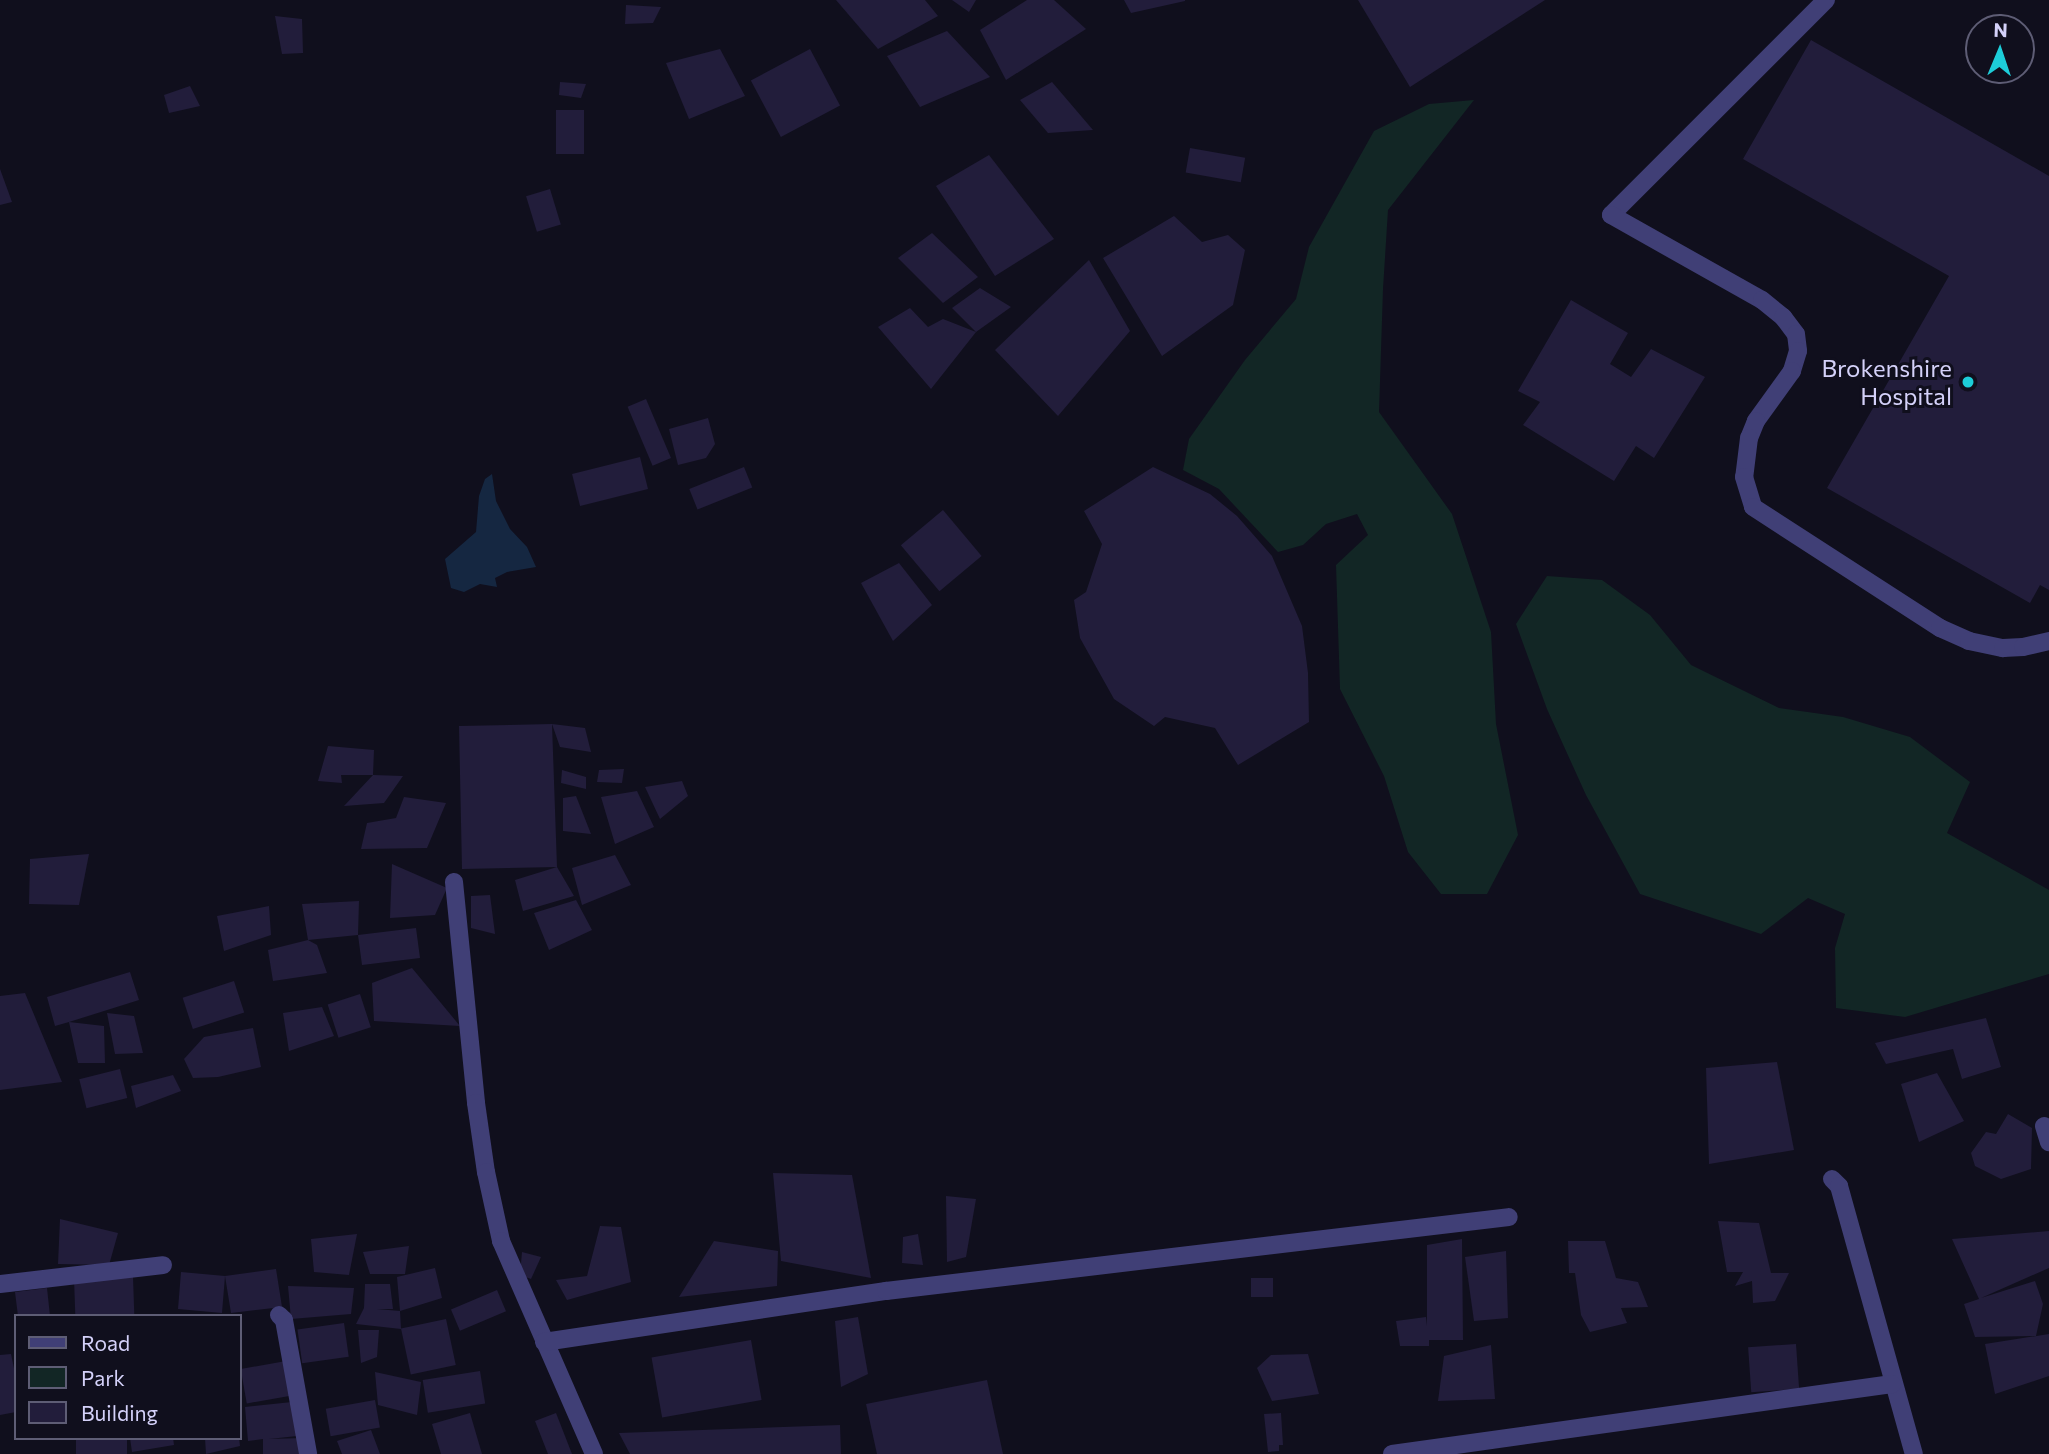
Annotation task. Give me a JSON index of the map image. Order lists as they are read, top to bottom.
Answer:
{
  "places": ["Brokenshire Hospital"],
  "legend": ["Road", "Park", "Building"],
  "north": "top"
}
